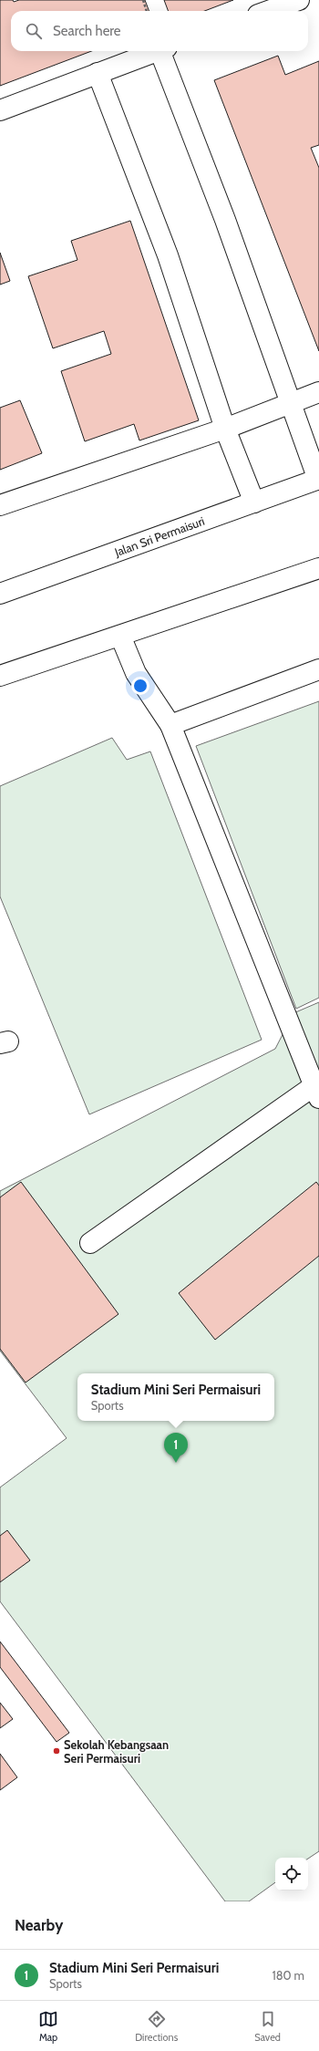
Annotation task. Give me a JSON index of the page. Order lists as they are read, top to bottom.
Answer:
{
  "streets": {
    "street": ["Jalan Sri Permaisuri"]
  },
  "places": ["Sekolah Kebangsaan Seri Permaisuri"],
  "page": {
    "search": "Search here",
    "popup": ["Stadium Mini Seri Permaisuri", "Sports"],
    "pins": "1",
    "heading": "Nearby",
    "list": [
      {
        "mark": "1",
        "name": "Stadium Mini Seri Permaisuri",
        "note": "Sports",
        "value": "180 m"
      }
    ],
    "nav": ["Map", "Directions", "Saved"]
  }
}
